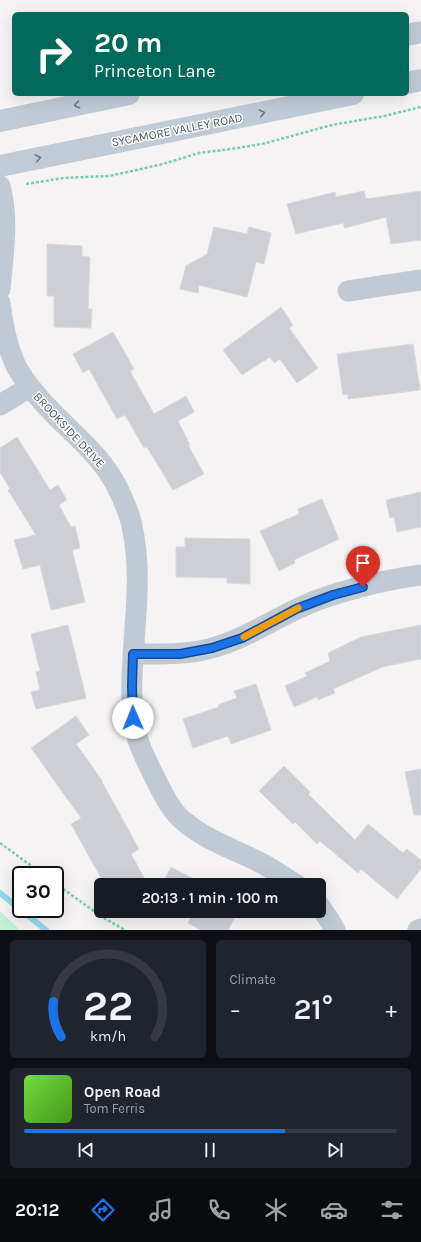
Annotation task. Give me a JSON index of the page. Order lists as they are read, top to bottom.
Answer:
{
  "streets": {
    "main road": ["SYCAMORE VALLEY ROAD"],
    "street": ["BROOKSIDE DRIVE"]
  },
  "page": {
    "turn": ["20 m", "Princeton Lane"],
    "limit": "30",
    "trip": "20:13 · 1 min · 100 m",
    "tile": "Climate",
    "heat": ["−", "21°", "+"],
    "song": ["Open Road", "Tom Ferris"],
    "tabs": "20:12",
    "gauge": ["22", "km/h"]
  }
}
